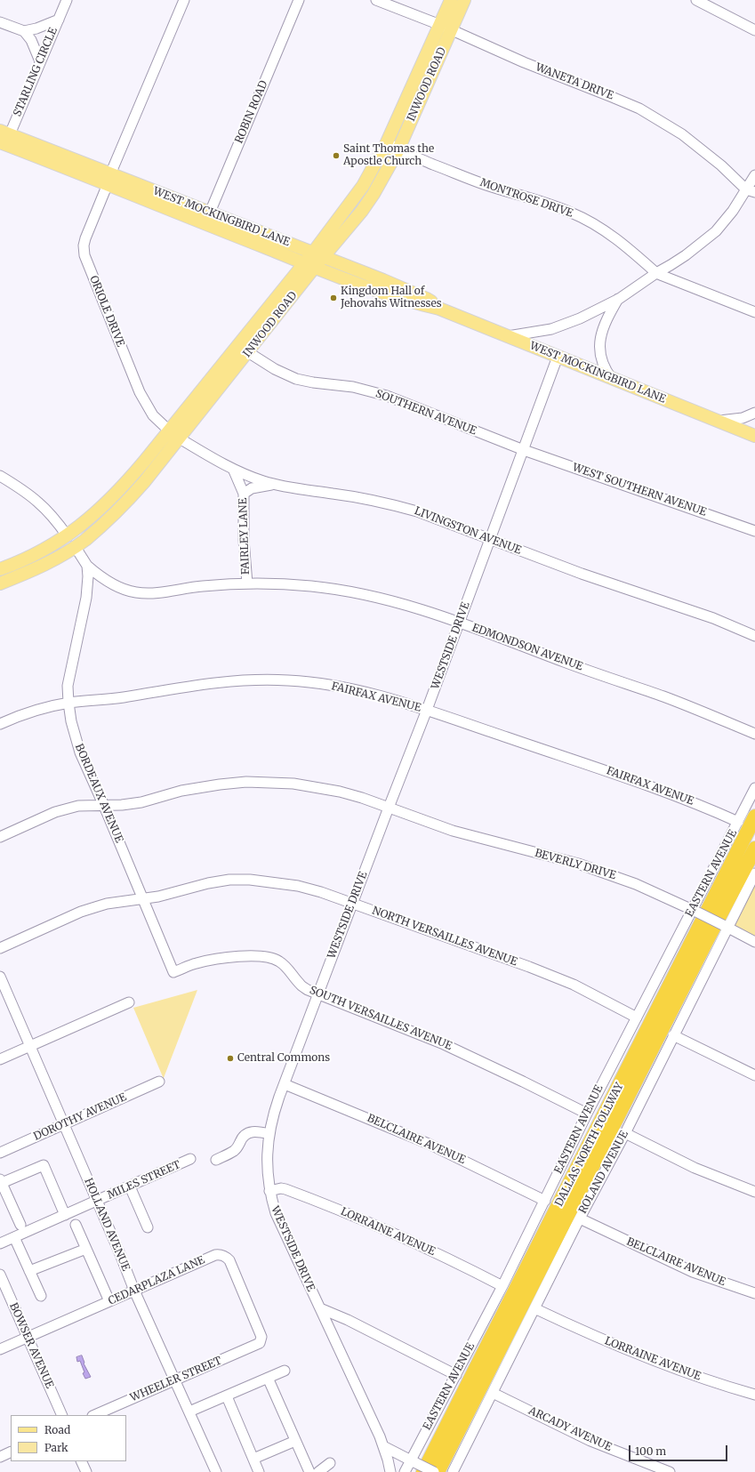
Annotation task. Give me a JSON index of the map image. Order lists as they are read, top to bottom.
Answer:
{
  "streets": {
    "highway": ["DALLAS NORTH TOLLWAY"],
    "main road": ["INWOOD ROAD", "WEST MOCKINGBIRD LANE"],
    "street": [
      "STARLING CIRCLE",
      "WANETA DRIVE",
      "ROBIN ROAD",
      "MONTROSE DRIVE",
      "ORIOLE DRIVE",
      "SOUTHERN AVENUE",
      "WEST SOUTHERN AVENUE",
      "LIVINGSTON AVENUE",
      "FAIRLEY LANE",
      "WESTSIDE DRIVE",
      "EDMONDSON AVENUE",
      "FAIRFAX AVENUE",
      "BORDEAUX AVENUE",
      "BEVERLY DRIVE",
      "EASTERN AVENUE",
      "NORTH VERSAILLES AVENUE",
      "SOUTH VERSAILLES AVENUE",
      "DOROTHY AVENUE",
      "BELCLAIRE AVENUE",
      "ROLAND AVENUE",
      "MILES STREET",
      "HOLLAND AVENUE",
      "LORRAINE AVENUE",
      "CEDARPLAZA LANE",
      "BOWSER AVENUE",
      "WHEELER STREET",
      "ARCADY AVENUE"
    ]
  },
  "crossings": [
    ["STARLING CIRCLE", "WEST MOCKINGBIRD LANE"],
    ["WANETA DRIVE", "INWOOD ROAD"],
    ["INWOOD ROAD", "MONTROSE DRIVE"],
    ["INWOOD ROAD", "WEST MOCKINGBIRD LANE"],
    ["INWOOD ROAD", "ORIOLE DRIVE"],
    ["INWOOD ROAD", "SOUTHERN AVENUE"],
    ["INWOOD ROAD", "LIVINGSTON AVENUE"],
    ["ROBIN ROAD", "WEST MOCKINGBIRD LANE"],
    ["WEST MOCKINGBIRD LANE", "ORIOLE DRIVE"],
    ["WEST MOCKINGBIRD LANE", "WESTSIDE DRIVE"],
    ["SOUTHERN AVENUE", "WEST SOUTHERN AVENUE"],
    ["SOUTHERN AVENUE", "WESTSIDE DRIVE"],
    ["WEST SOUTHERN AVENUE", "WESTSIDE DRIVE"],
    ["LIVINGSTON AVENUE", "FAIRLEY LANE"],
    ["LIVINGSTON AVENUE", "WESTSIDE DRIVE"],
    ["FAIRLEY LANE", "EDMONDSON AVENUE"],
    ["WESTSIDE DRIVE", "EDMONDSON AVENUE"],
    ["WESTSIDE DRIVE", "FAIRFAX AVENUE"],
    ["WESTSIDE DRIVE", "BEVERLY DRIVE"],
    ["WESTSIDE DRIVE", "NORTH VERSAILLES AVENUE"],
    ["WESTSIDE DRIVE", "SOUTH VERSAILLES AVENUE"],
    ["WESTSIDE DRIVE", "BELCLAIRE AVENUE"],
    ["WESTSIDE DRIVE", "LORRAINE AVENUE"],
    ["EDMONDSON AVENUE", "BORDEAUX AVENUE"],
    ["FAIRFAX AVENUE", "BORDEAUX AVENUE"],
    ["FAIRFAX AVENUE", "EASTERN AVENUE"],
    ["BORDEAUX AVENUE", "BEVERLY DRIVE"],
    ["BORDEAUX AVENUE", "NORTH VERSAILLES AVENUE"],
    ["BORDEAUX AVENUE", "SOUTH VERSAILLES AVENUE"],
    ["BEVERLY DRIVE", "EASTERN AVENUE"],
    ["BEVERLY DRIVE", "ROLAND AVENUE"],
    ["EASTERN AVENUE", "NORTH VERSAILLES AVENUE"],
    ["EASTERN AVENUE", "SOUTH VERSAILLES AVENUE"],
    ["EASTERN AVENUE", "BELCLAIRE AVENUE"],
    ["EASTERN AVENUE", "DALLAS NORTH TOLLWAY"],
    ["EASTERN AVENUE", "LORRAINE AVENUE"],
    ["DOROTHY AVENUE", "HOLLAND AVENUE"],
    ["BELCLAIRE AVENUE", "ROLAND AVENUE"],
    ["ROLAND AVENUE", "LORRAINE AVENUE"],
    ["ROLAND AVENUE", "ARCADY AVENUE"],
    ["MILES STREET", "HOLLAND AVENUE"],
    ["HOLLAND AVENUE", "CEDARPLAZA LANE"],
    ["HOLLAND AVENUE", "WHEELER STREET"],
    ["CEDARPLAZA LANE", "BOWSER AVENUE"],
    ["CEDARPLAZA LANE", "WHEELER STREET"]
  ],
  "places": ["Saint Thomas the Apostle Church", "Kingdom Hall of Jehovahs Witnesses", "Central Commons"],
  "legend": ["Road", "Park"],
  "scale_bar": "100 m"
}
